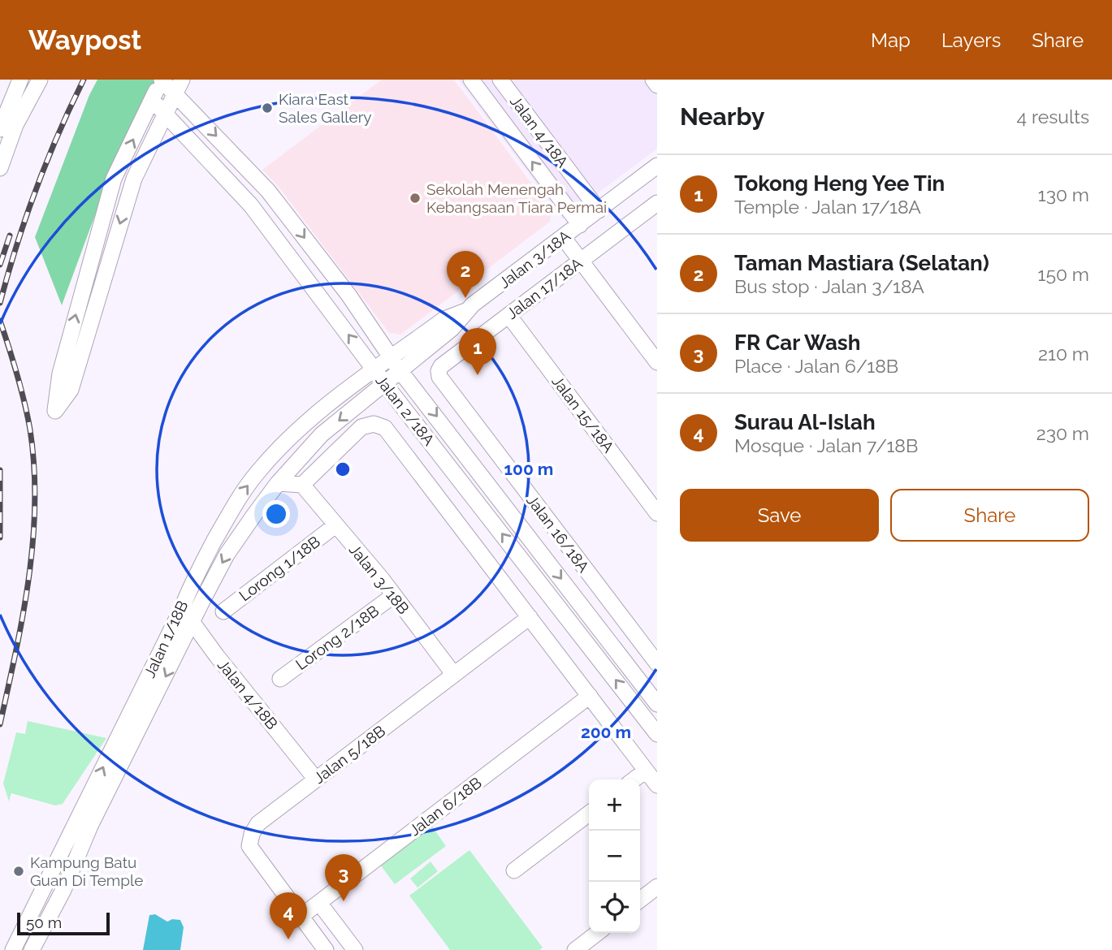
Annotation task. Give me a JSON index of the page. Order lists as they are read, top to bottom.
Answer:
{
  "streets": {
    "street": [
      "Jalan 4/18A",
      "Jalan 3/18A",
      "Jalan 17/18A",
      "Jalan 2/18A",
      "Jalan 15/18A",
      "Jalan 16/18A",
      "Lorong 1/18B",
      "Jalan 3/18B",
      "Lorong 2/18B",
      "Jalan 1/18B",
      "Jalan 4/18B",
      "Jalan 5/18B",
      "Jalan 6/18B"
    ]
  },
  "crossings": [
    ["Jalan 4/18A", "Jalan 3/18A"],
    ["Jalan 3/18A", "Jalan 2/18A"],
    ["Jalan 3/18A", "Jalan 1/18B"],
    ["Jalan 17/18A", "Jalan 15/18A"],
    ["Jalan 17/18A", "Jalan 16/18A"],
    ["Jalan 2/18A", "Jalan 3/18B"],
    ["Jalan 2/18A", "Jalan 1/18B"],
    ["Jalan 2/18A", "Jalan 5/18B"],
    ["Jalan 2/18A", "Jalan 6/18B"],
    ["Lorong 1/18B", "Jalan 3/18B"],
    ["Jalan 3/18B", "Lorong 2/18B"],
    ["Jalan 3/18B", "Jalan 5/18B"],
    ["Jalan 1/18B", "Jalan 4/18B"],
    ["Jalan 4/18B", "Jalan 5/18B"],
    ["Jalan 5/18B", "Jalan 6/18B"]
  ],
  "places": ["Kiara East Sales Gallery", "Sekolah Menengah Kebangsaan Tiara Permai", "Kampung Batu Guan Di Temple"],
  "scale_bar": "50 m",
  "page": {
    "header": "Waypost",
    "nav": ["Map", "Layers", "Share"],
    "heading": ["Nearby", "4 results"],
    "list": [
      {
        "mark": "1",
        "name": "Tokong Heng Yee Tin",
        "note": "Temple · Jalan 17/18A",
        "value": "130 m"
      },
      {
        "mark": "2",
        "name": "Taman Mastiara (Selatan)",
        "note": "Bus stop · Jalan 3/18A",
        "value": "150 m"
      },
      {
        "mark": "3",
        "name": "FR Car Wash",
        "note": "Place · Jalan 6/18B",
        "value": "210 m"
      },
      {
        "mark": "4",
        "name": "Surau Al-Islah",
        "note": "Mosque · Jalan 7/18B",
        "value": "230 m"
      }
    ],
    "pins": [
      "2",
      "1",
      "3",
      "4"
    ],
    "buttons": ["Save", "Share"],
    "map_buttons": ["+", "−"],
    "scale": "50 m"
  },
  "rings": ["100 m", "200 m"]
}
